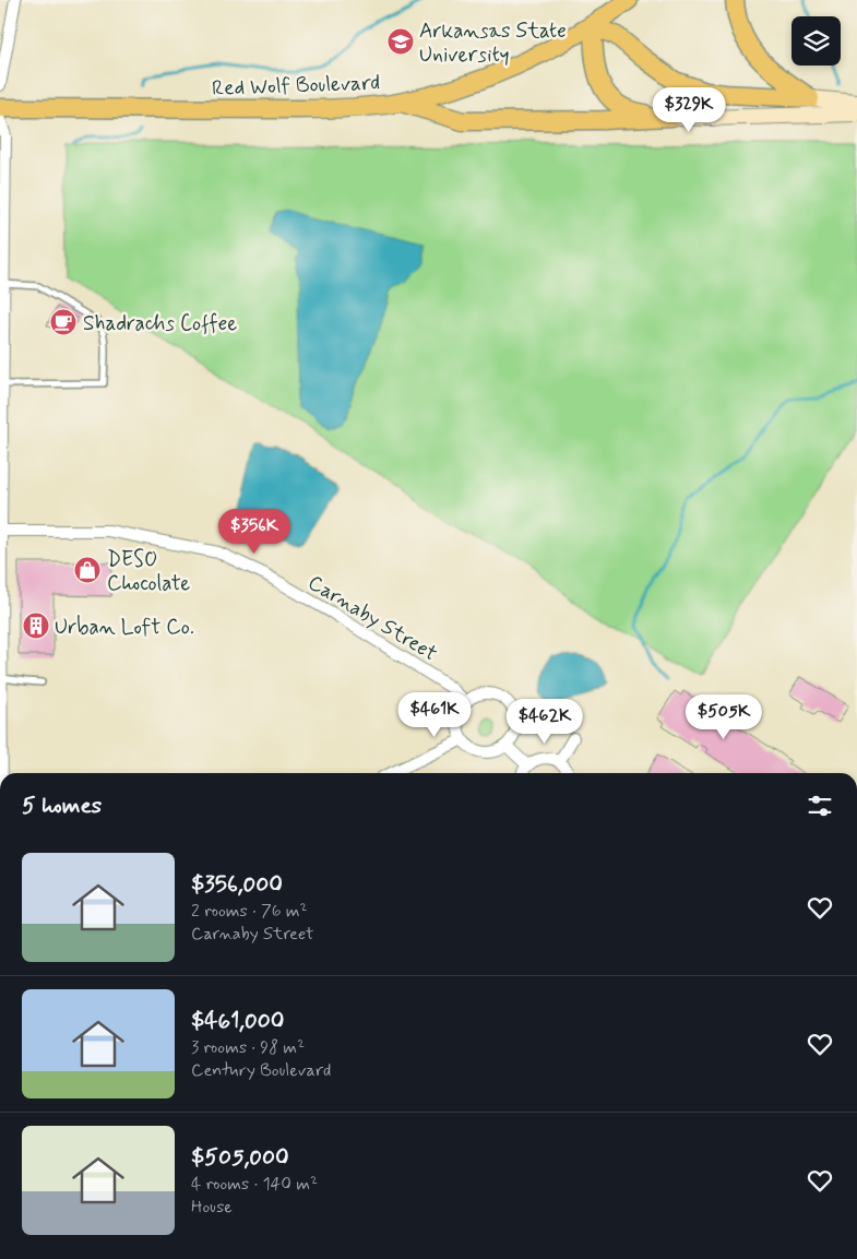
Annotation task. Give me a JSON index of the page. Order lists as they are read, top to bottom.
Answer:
{
  "streets": {
    "highway": ["Red Wolf Boulevard"],
    "street": ["Carnaby Street"]
  },
  "places": {
    "school or university": ["Arkansas State University"],
    "cafe": ["Shadrachs Coffee"],
    "shop": ["DESO Chocolate"],
    "building": ["Urban Loft Co."]
  },
  "page": {
    "price": [
      "$329K",
      "$356K",
      "$461K",
      "$505K",
      "$462K"
    ],
    "heading": "5 homes",
    "list": [
      {
        "name": "$356,000",
        "note": "2 rooms · 76 m² · Carnaby Street"
      },
      {
        "name": "$461,000",
        "note": "3 rooms · 98 m² · Century Boulevard"
      },
      {
        "name": "$505,000",
        "note": "4 rooms · 140 m² · House"
      }
    ]
  }
}
